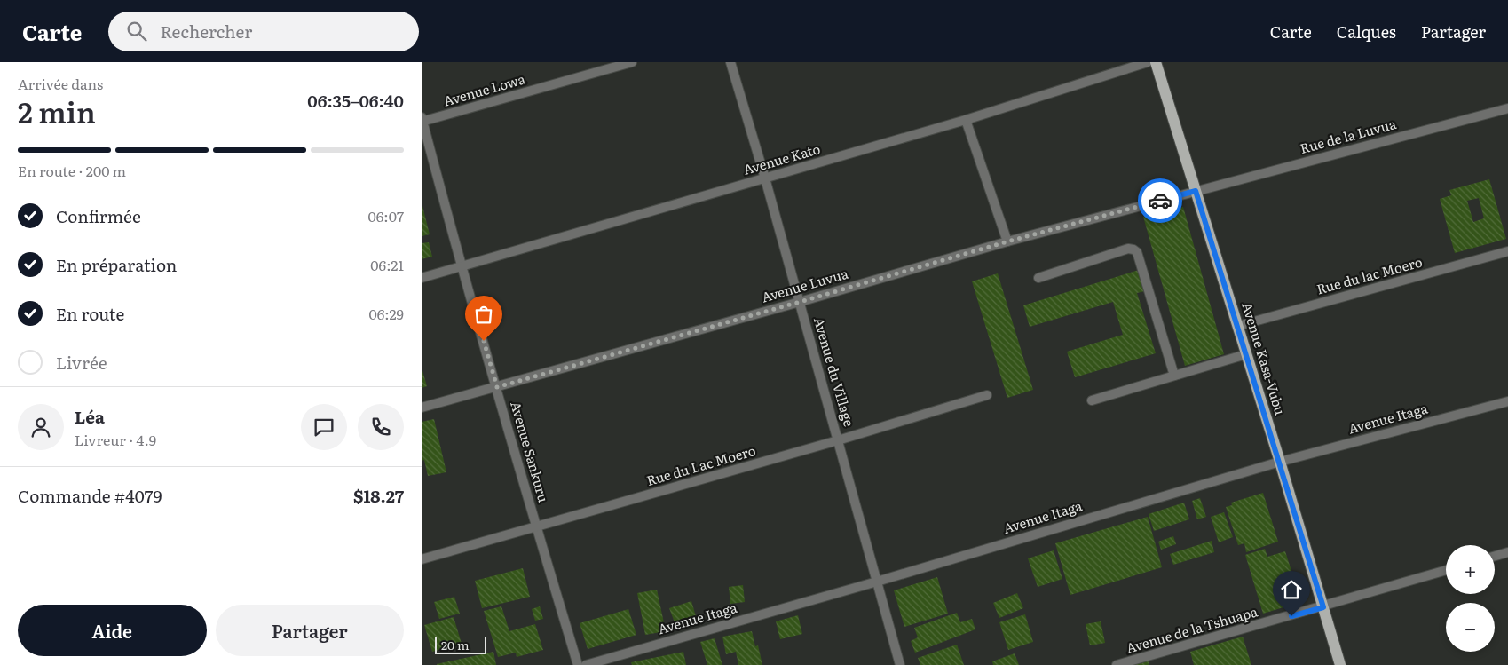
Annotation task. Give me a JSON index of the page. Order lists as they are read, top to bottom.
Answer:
{
  "streets": {
    "main road": ["Avenue Kasa-Vubu"],
    "street": [
      "Avenue Lowa",
      "Rue de la Luvua",
      "Avenue Kato",
      "Rue du lac Moero",
      "Avenue Luvua",
      "Avenue du Village",
      "Avenue Itaga",
      "Avenue Sankuru",
      "Rue du Lac Moero",
      "Avenue de la Tshuapa"
    ]
  },
  "crossings": [
    ["Avenue Lowa", "Avenue Sankuru"],
    ["Rue de la Luvua", "Avenue Luvua"],
    ["Rue de la Luvua", "Avenue Kasa-Vubu"],
    ["Avenue Kato", "Avenue du Village"],
    ["Avenue Kato", "Avenue Sankuru"],
    ["Rue du lac Moero", "Avenue Kasa-Vubu"],
    ["Avenue Luvua", "Avenue Kasa-Vubu"],
    ["Avenue Luvua", "Avenue du Village"],
    ["Avenue Luvua", "Avenue Sankuru"],
    ["Avenue Kasa-Vubu", "Avenue Itaga"],
    ["Avenue Kasa-Vubu", "Avenue de la Tshuapa"],
    ["Avenue du Village", "Avenue Itaga"],
    ["Avenue du Village", "Rue du Lac Moero"],
    ["Avenue Sankuru", "Rue du Lac Moero"]
  ],
  "scale_bar": "20 m",
  "page": {
    "header": "Carte",
    "search": "Rechercher",
    "nav": ["Carte", "Calques", "Partager"],
    "heading": ["2 min", "Arrivée dans", "06:35–06:40"],
    "panel": [
      "Léa",
      "Livreur · 4.9",
      "Commande #4079",
      "$18.27"
    ],
    "bar": "En route · 200 m",
    "list": [
      ["Confirmée", "06:07"],
      ["En préparation", "06:21"],
      ["En route", "06:29"],
      "Livrée"
    ],
    "map_buttons": ["+", "−"],
    "buttons": ["Aide", "Partager"],
    "scale": "20 m"
  }
}
